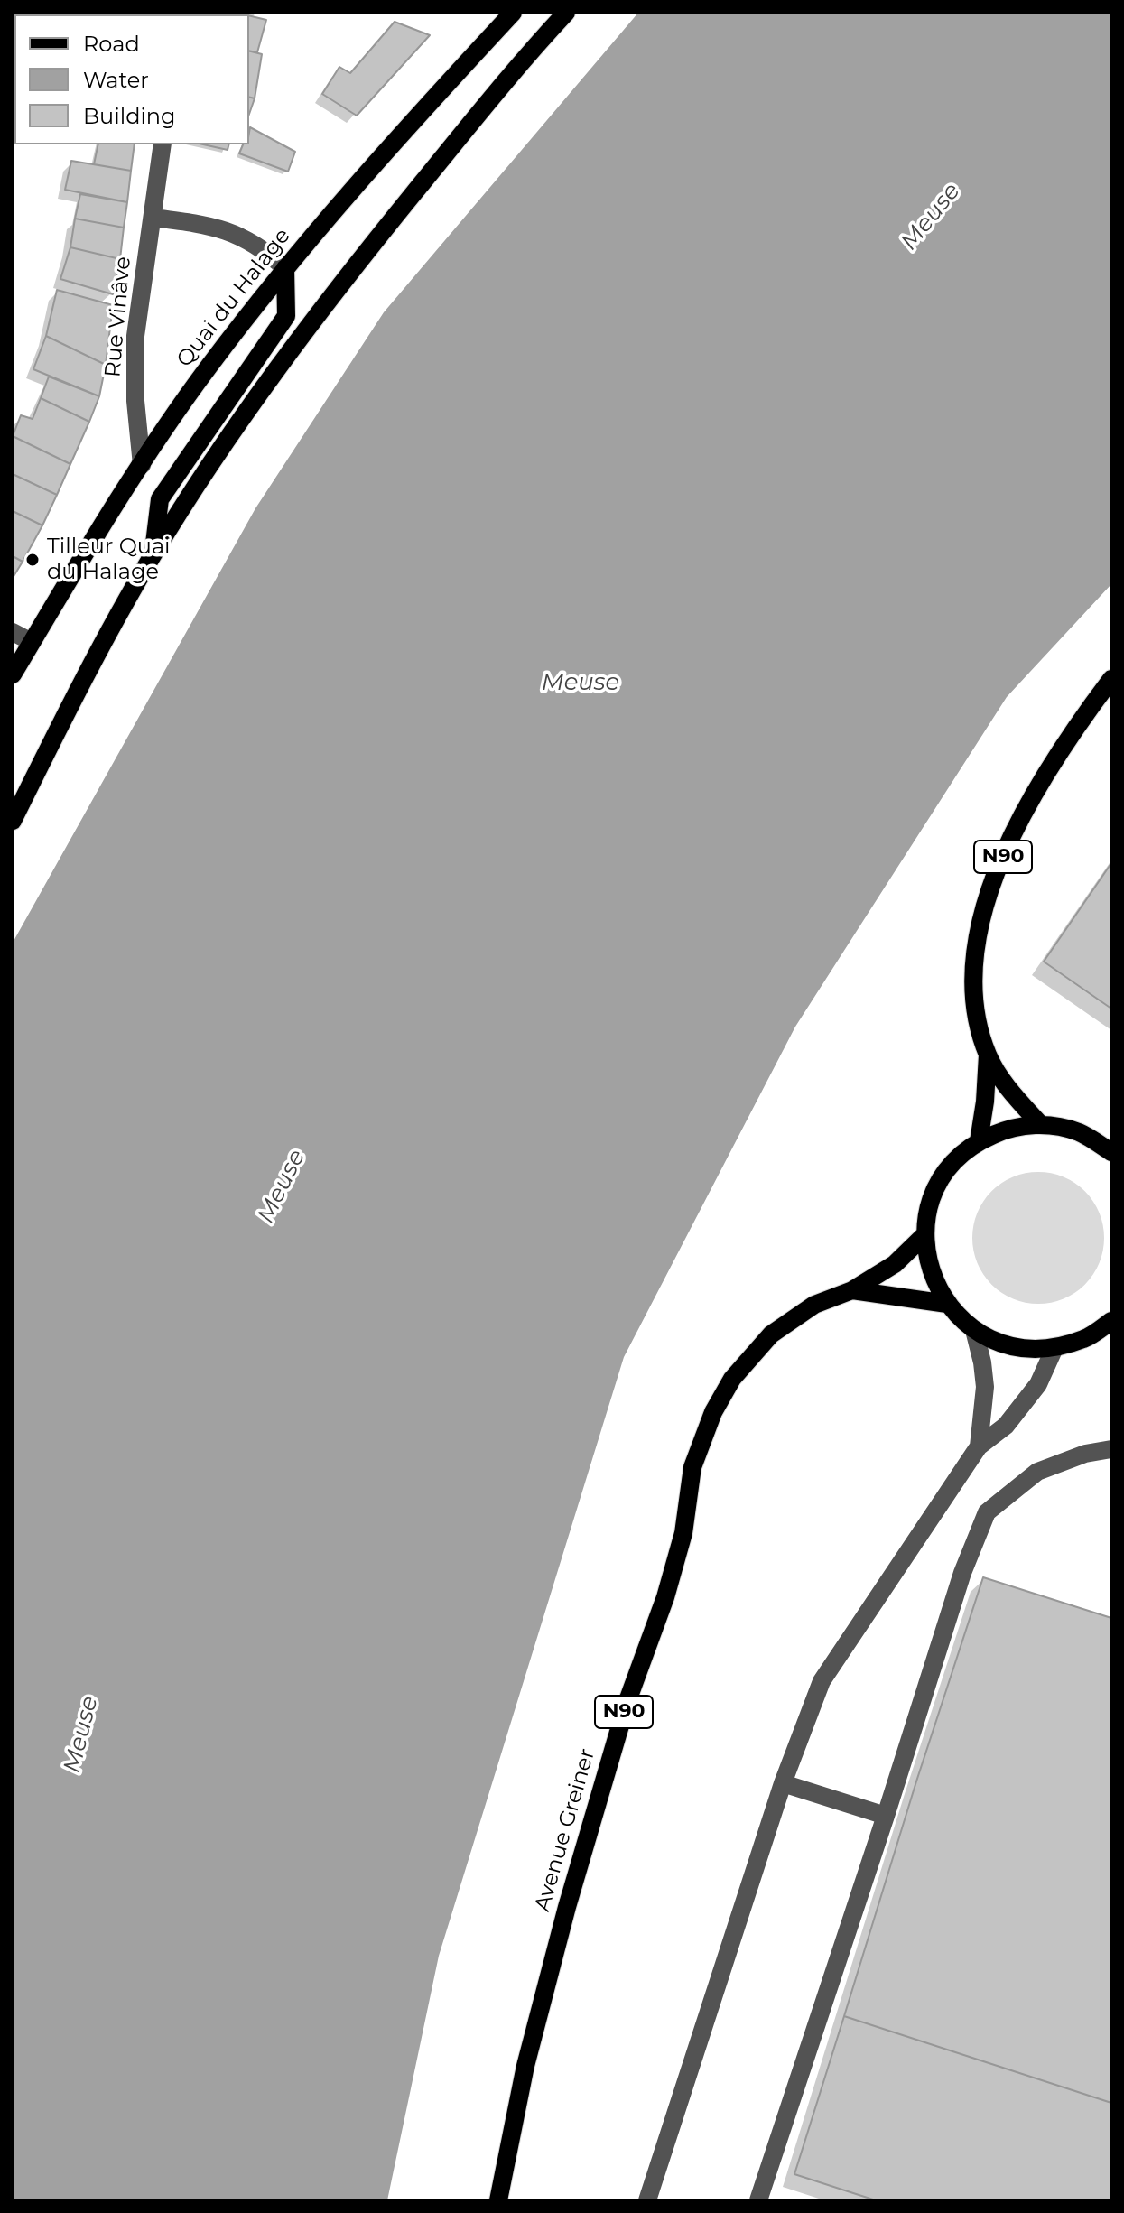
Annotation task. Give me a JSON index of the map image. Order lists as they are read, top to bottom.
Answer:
{
  "streets": {
    "main road": ["Quai du Halage", "N90", "Avenue Greiner"],
    "street": ["Rue Vinâve"]
  },
  "crossings": [
    ["Quai du Halage", "Rue Vinâve"]
  ],
  "water": ["Meuse"],
  "places": ["Tilleur Quai du Halage"],
  "legend": ["Road", "Water", "Building"]
}
